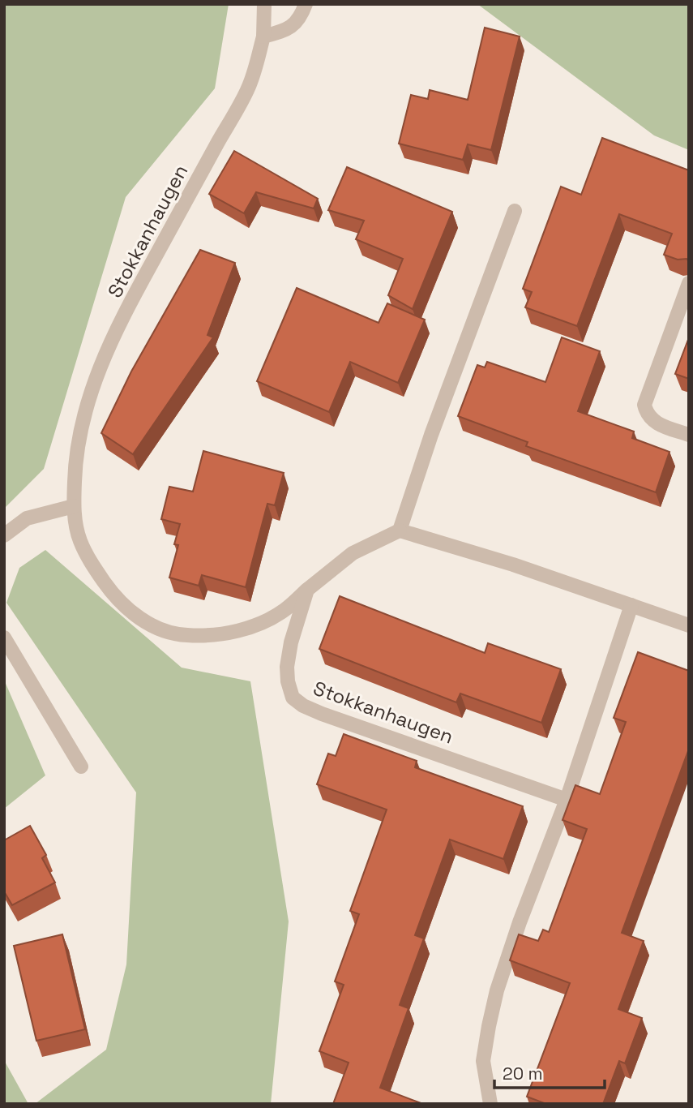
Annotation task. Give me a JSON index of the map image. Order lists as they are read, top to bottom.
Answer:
{
  "streets": {
    "street": ["Stokkanhaugen"]
  },
  "scale_bar": "20 m"
}
